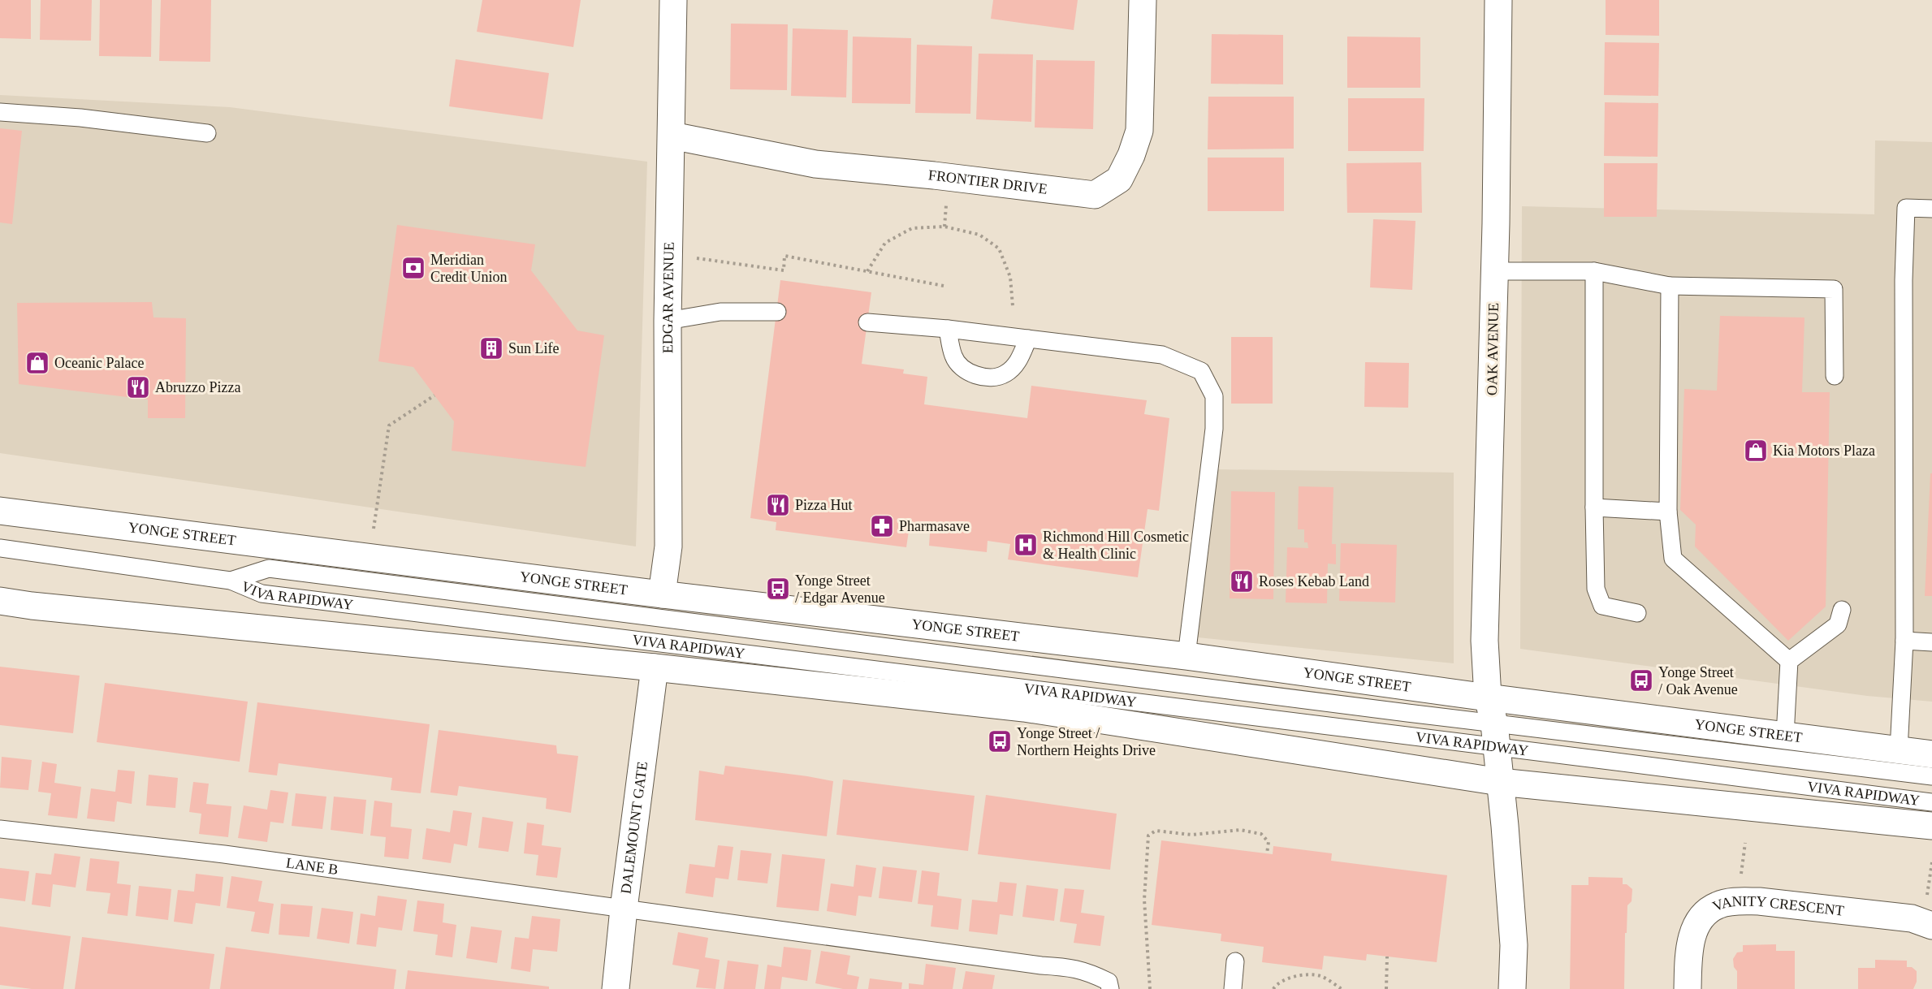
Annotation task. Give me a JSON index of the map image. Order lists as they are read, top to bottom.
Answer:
{
  "streets": {
    "main road": [
      "FRONTIER DRIVE",
      "EDGAR AVENUE",
      "OAK AVENUE",
      "YONGE STREET",
      "DALEMOUNT GATE",
      "VANITY CRESCENT"
    ],
    "lane": ["VIVA RAPIDWAY", "LANE B"]
  },
  "crossings": [
    ["FRONTIER DRIVE", "EDGAR AVENUE"],
    ["EDGAR AVENUE", "YONGE STREET"],
    ["OAK AVENUE", "YONGE STREET"],
    ["OAK AVENUE", "VIVA RAPIDWAY"],
    ["DALEMOUNT GATE", "LANE B"]
  ],
  "places": {
    "bank": ["Meridian Credit Union"],
    "building": ["Sun Life"],
    "shop": ["Oceanic Palace", "Kia Motors Plaza"],
    "restaurant": ["Abruzzo Pizza", "Pizza Hut", "Roses Kebab Land"],
    "pharmacy": ["Pharmasave"],
    "hospital": ["Richmond Hill Cosmetic & Health Clinic"],
    "bus stop": ["Yonge Street / Edgar Avenue", "Yonge Street / Oak Avenue", "Yonge Street / Northern Heights Drive"]
  }
}
